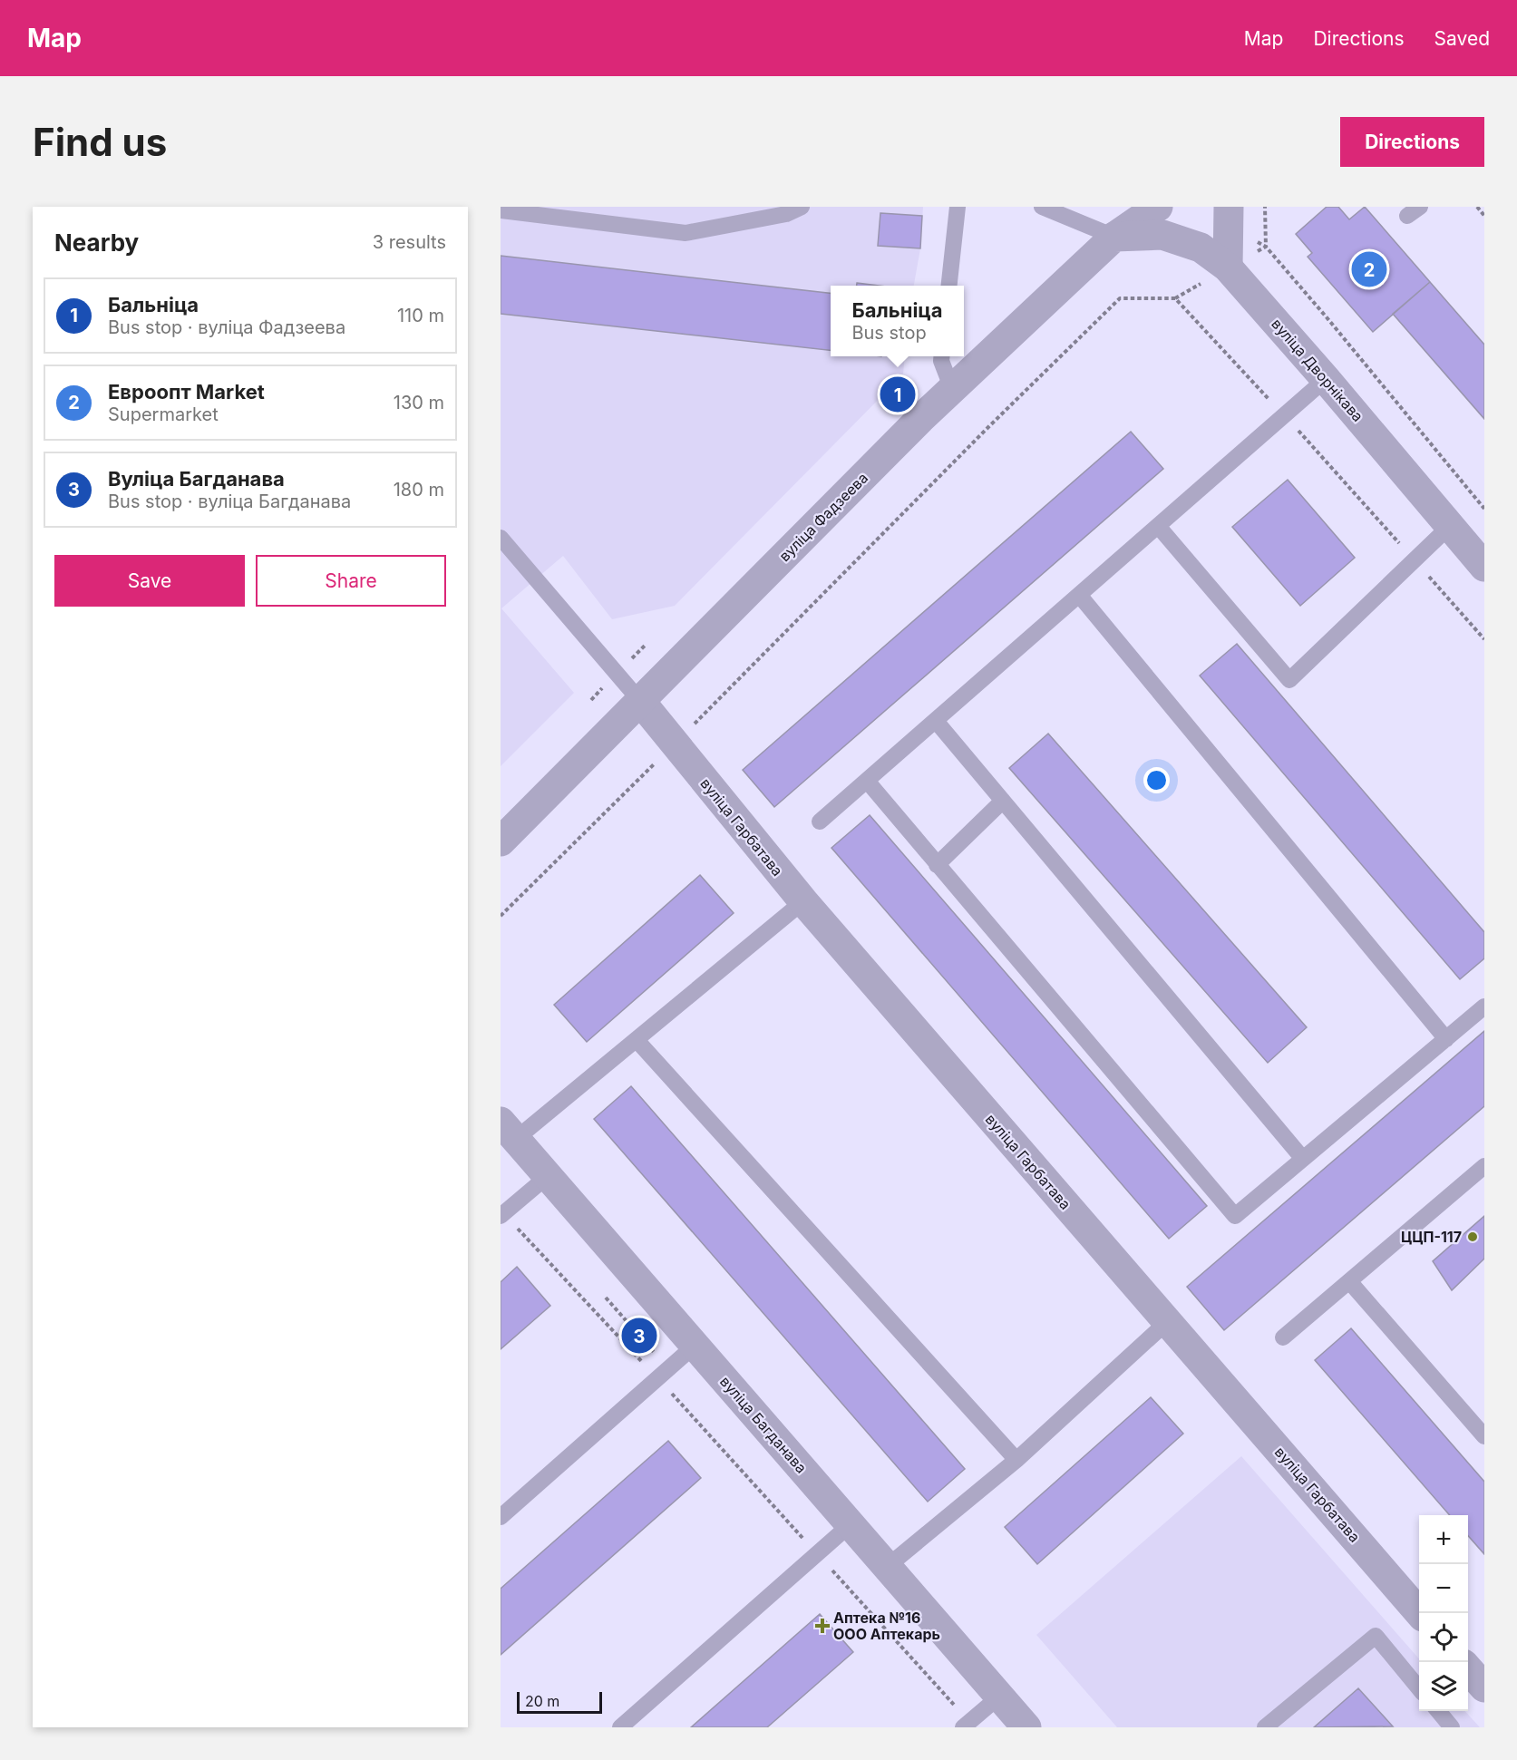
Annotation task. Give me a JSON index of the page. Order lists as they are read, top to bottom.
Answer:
{
  "streets": {
    "street": [
      "вуліца Дворнікава",
      "вуліца Фадзеева",
      "вуліца Гарбатава",
      "вуліца Багданава"
    ]
  },
  "crossings": [
    ["вуліца Дворнікава", "вуліца Фадзеева"],
    ["вуліца Фадзеева", "вуліца Гарбатава"]
  ],
  "places": {
    "other": ["ЦЦП-117"],
    "health": ["Аптека №16 ООО Аптекарь"]
  },
  "scale_bar": "20 m",
  "page": {
    "header": "Map",
    "nav": ["Map", "Directions", "Saved"],
    "buttons": [
      "Directions",
      ["Save", "Share"]
    ],
    "title": "Find us",
    "heading": ["Nearby", "3 results"],
    "pins": ["2", "1", "3"],
    "list": [
      {
        "mark": "1",
        "name": "Бальніца",
        "note": "Bus stop · вуліца Фадзеева",
        "value": "110 m"
      },
      {
        "mark": "2",
        "name": "Евроопт Market",
        "note": "Supermarket",
        "value": "130 m"
      },
      {
        "mark": "3",
        "name": "Вуліца Багданава",
        "note": "Bus stop · вуліца Багданава",
        "value": "180 m"
      }
    ],
    "popup": ["Бальніца", "Bus stop"],
    "map_buttons": ["+", "−"],
    "scale": "20 m"
  }
}
